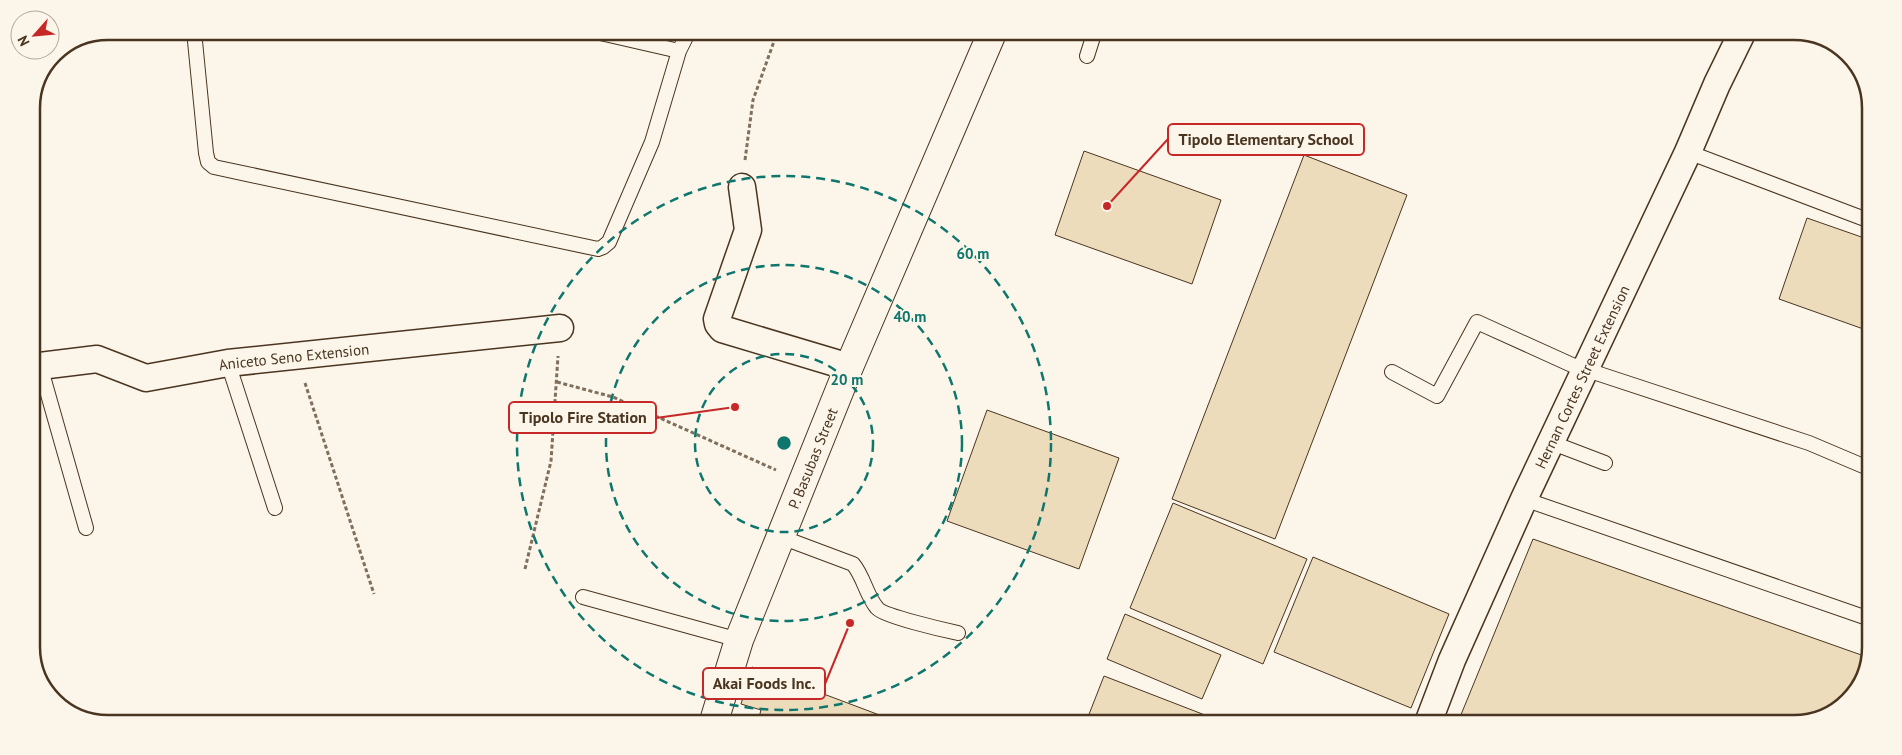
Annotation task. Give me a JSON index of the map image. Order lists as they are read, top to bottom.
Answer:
{
  "streets": {
    "street": ["Aniceto Seno Extension", "Hernan Cortes Street Extension", "P. Basubas Street"]
  },
  "places": ["Tipolo Elementary School", "Tipolo Fire Station", "Akai Foods Inc."],
  "north": "bottom left",
  "rings": ["60 m", "40 m", "20 m"]
}
